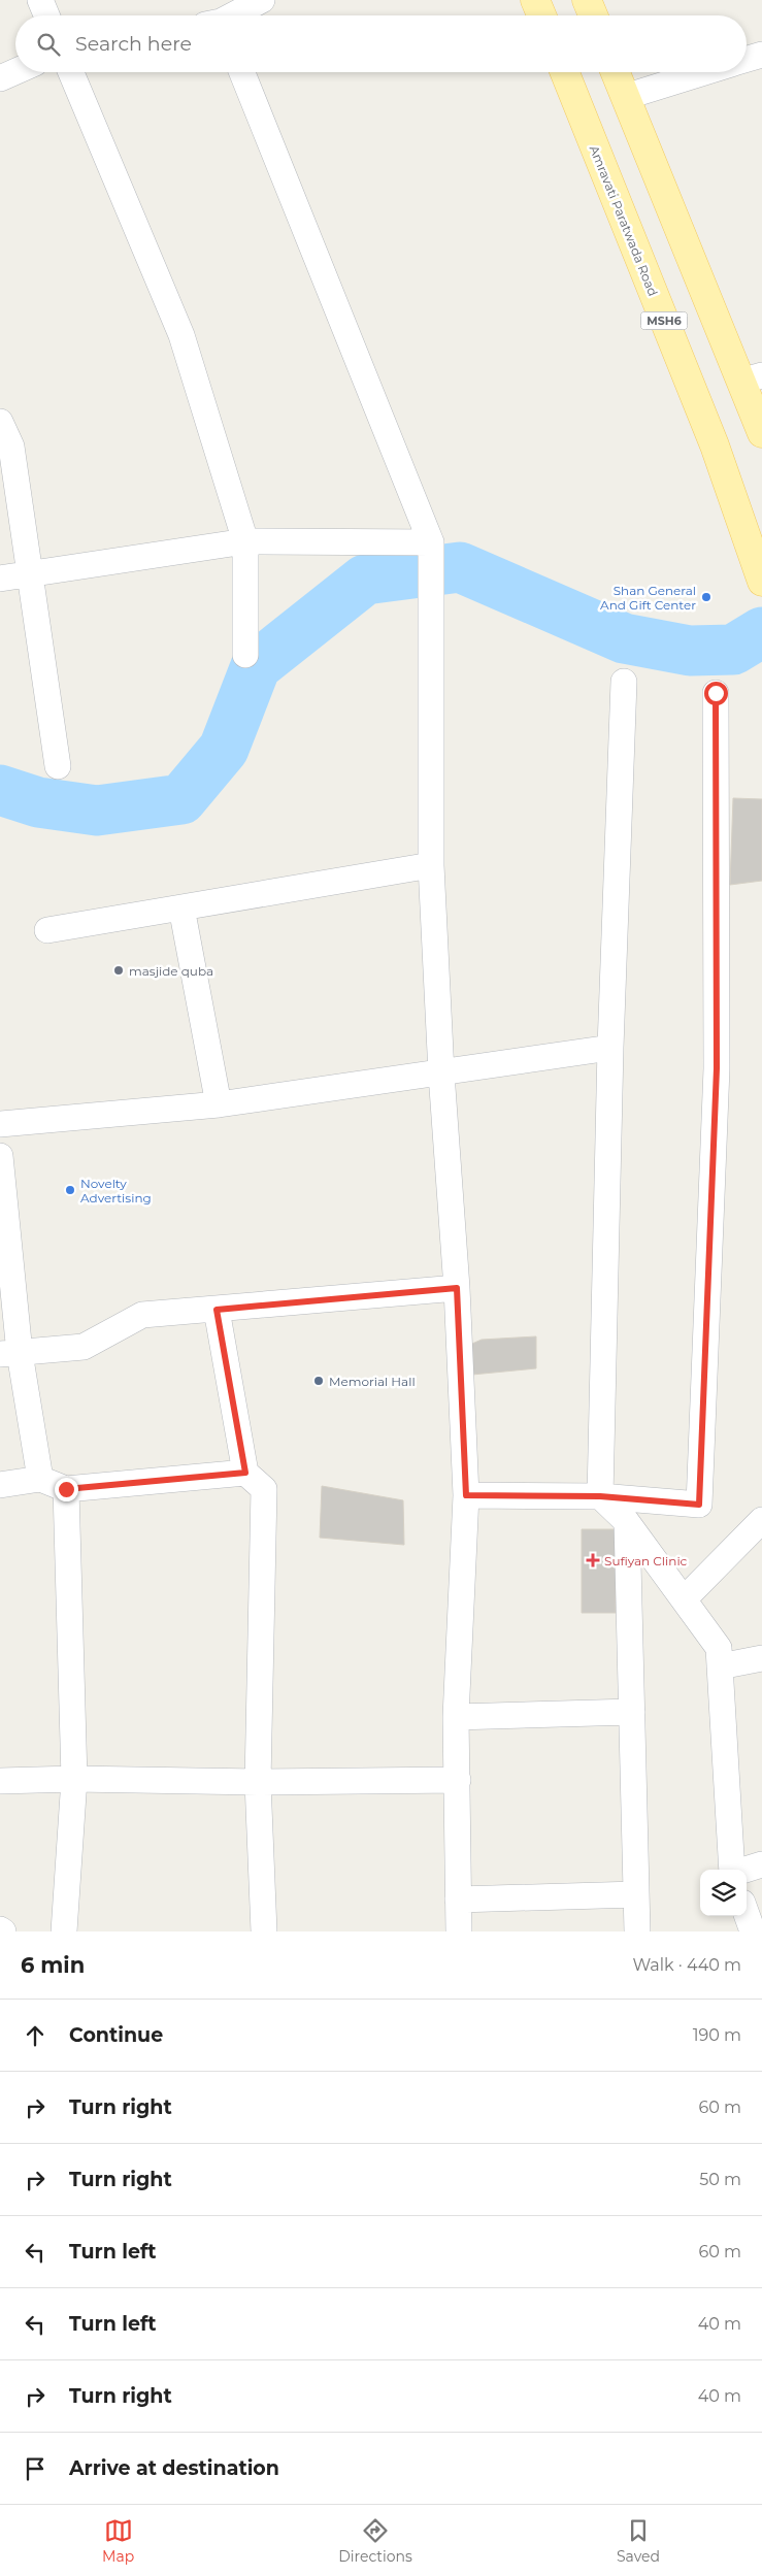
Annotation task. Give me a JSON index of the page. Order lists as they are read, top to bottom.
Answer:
{
  "streets": {
    "main road": ["Amravati Paratwada Road", "MSH6"]
  },
  "places": {
    "other": [
      "Shan General And Gift Center",
      "masjide quba",
      "Novelty Advertising",
      "Memorial Hall"
    ],
    "health": ["Sufiyan Clinic"]
  },
  "page": {
    "search": "Search here",
    "heading": ["6 min", "Walk · 440 m"],
    "list": [
      ["Continue", "190 m"],
      ["Turn right", "60 m"],
      ["Turn right", "50 m"],
      ["Turn left", "60 m"],
      ["Turn left", "40 m"],
      ["Turn right", "40 m"],
      "Arrive at destination"
    ],
    "nav": ["Map", "Directions", "Saved"]
  }
}
